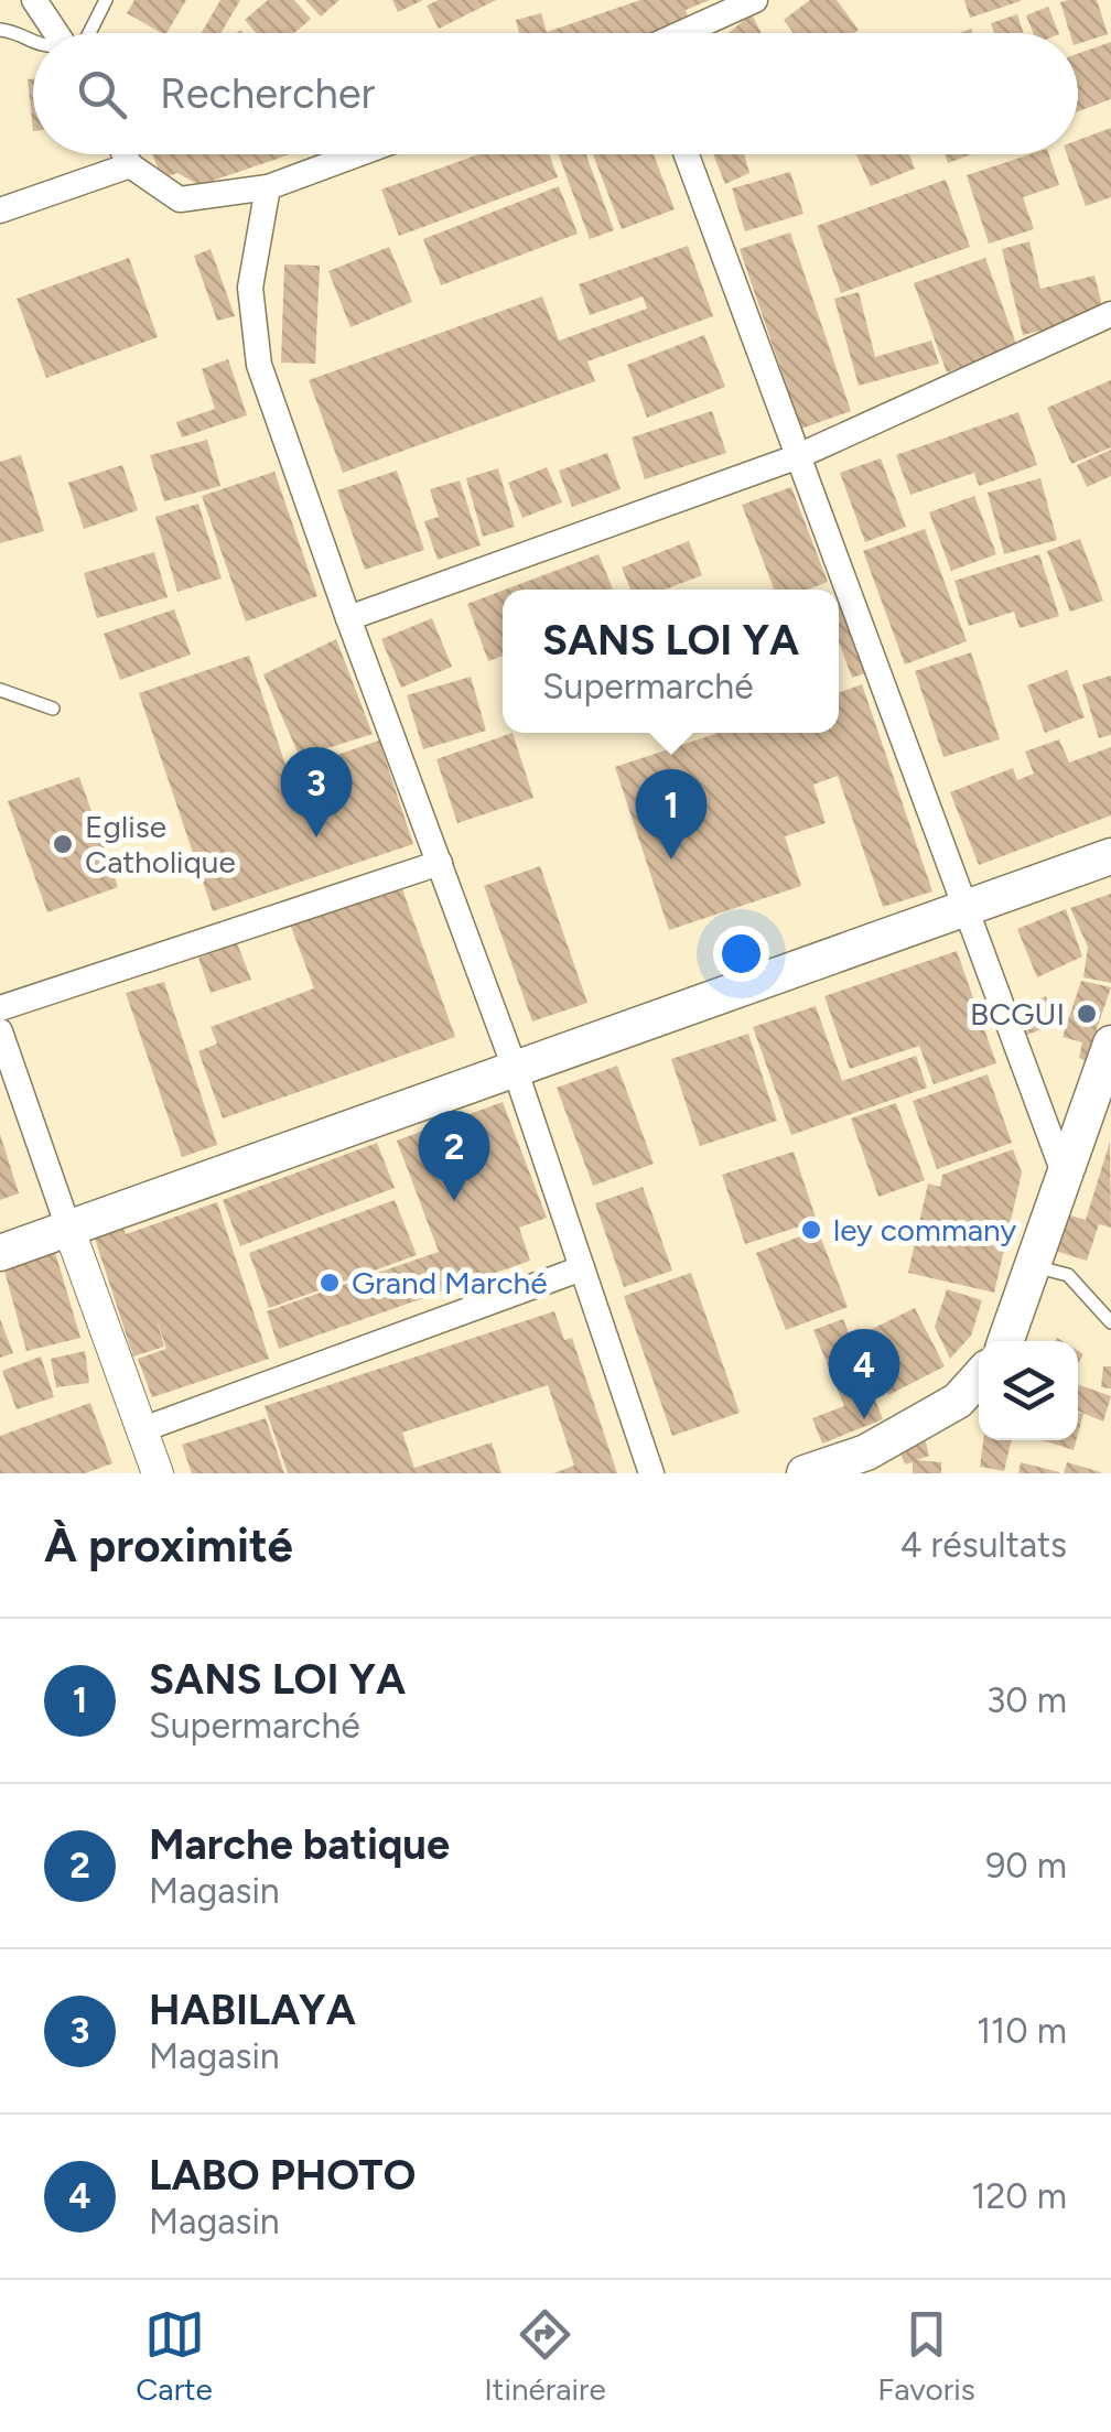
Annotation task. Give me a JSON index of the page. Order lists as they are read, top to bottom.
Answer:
{
  "places": [
    "Eglise Catholique",
    "BCGUI",
    "ley commany",
    "Grand Marché"
  ],
  "page": {
    "search": "Rechercher",
    "popup": ["SANS LOI YA", "Supermarché"],
    "pins": [
      "3",
      "1",
      "2",
      "4"
    ],
    "heading": ["À proximité", "4 résultats"],
    "list": [
      {
        "mark": "1",
        "name": "SANS LOI YA",
        "note": "Supermarché",
        "value": "30 m"
      },
      {
        "mark": "2",
        "name": "Marche batique",
        "note": "Magasin",
        "value": "90 m"
      },
      {
        "mark": "3",
        "name": "HABILAYA",
        "note": "Magasin",
        "value": "110 m"
      },
      {
        "mark": "4",
        "name": "LABO PHOTO",
        "note": "Magasin",
        "value": "120 m"
      }
    ],
    "nav": ["Carte", "Itinéraire", "Favoris"]
  }
}
